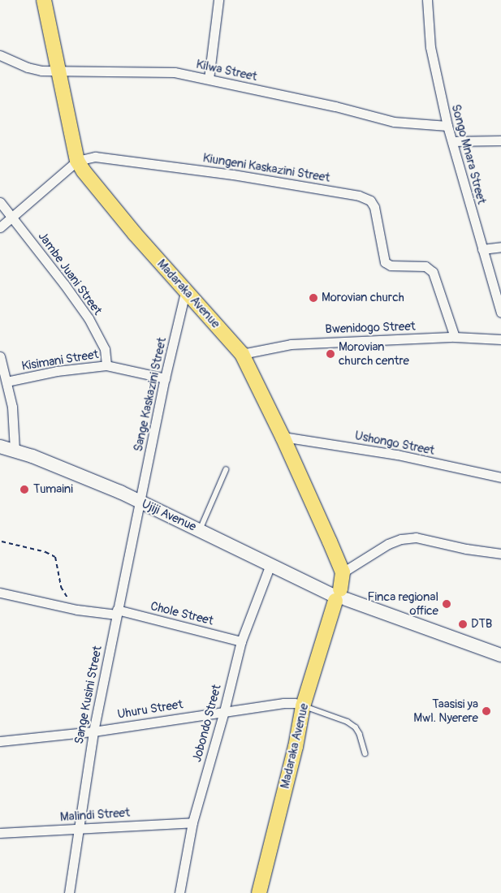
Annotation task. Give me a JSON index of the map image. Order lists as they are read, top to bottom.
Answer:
{
  "streets": {
    "main road": ["Madaraka Avenue", "Ujiji Avenue"],
    "street": [
      "Kilwa Street",
      "Songo Mnara Street",
      "Kiungeni Kaskazini Street",
      "Jambe Juani Street",
      "Bwenidogo Street",
      "Kisimani Street",
      "Sange Kaskazini Street",
      "Ushongo Street",
      "Chole Street",
      "Sange Kusini Street",
      "Uhuru Street",
      "Jobondo Street",
      "Malindi Street"
    ]
  },
  "crossings": [
    ["Kilwa Street", "Songo Mnara Street"],
    ["Kilwa Street", "Madaraka Avenue"],
    ["Kiungeni Kaskazini Street", "Jambe Juani Street"],
    ["Kiungeni Kaskazini Street", "Madaraka Avenue"],
    ["Kiungeni Kaskazini Street", "Bwenidogo Street"],
    ["Jambe Juani Street", "Kisimani Street"],
    ["Madaraka Avenue", "Bwenidogo Street"],
    ["Madaraka Avenue", "Sange Kaskazini Street"],
    ["Madaraka Avenue", "Ushongo Street"],
    ["Madaraka Avenue", "Ujiji Avenue"],
    ["Madaraka Avenue", "Uhuru Street"],
    ["Kisimani Street", "Sange Kaskazini Street"],
    ["Sange Kaskazini Street", "Ujiji Avenue"],
    ["Sange Kaskazini Street", "Sange Kusini Street"],
    ["Ujiji Avenue", "Sange Kusini Street"],
    ["Ujiji Avenue", "Jobondo Street"],
    ["Chole Street", "Sange Kusini Street"],
    ["Chole Street", "Jobondo Street"],
    ["Sange Kusini Street", "Uhuru Street"],
    ["Sange Kusini Street", "Malindi Street"],
    ["Uhuru Street", "Jobondo Street"],
    ["Jobondo Street", "Malindi Street"]
  ],
  "places": [
    "Morovian church",
    "Morovian church centre",
    "Tumaini",
    "Finca regional office",
    "DTB",
    "Taasisi ya Mwl. Nyerere"
  ]
}
